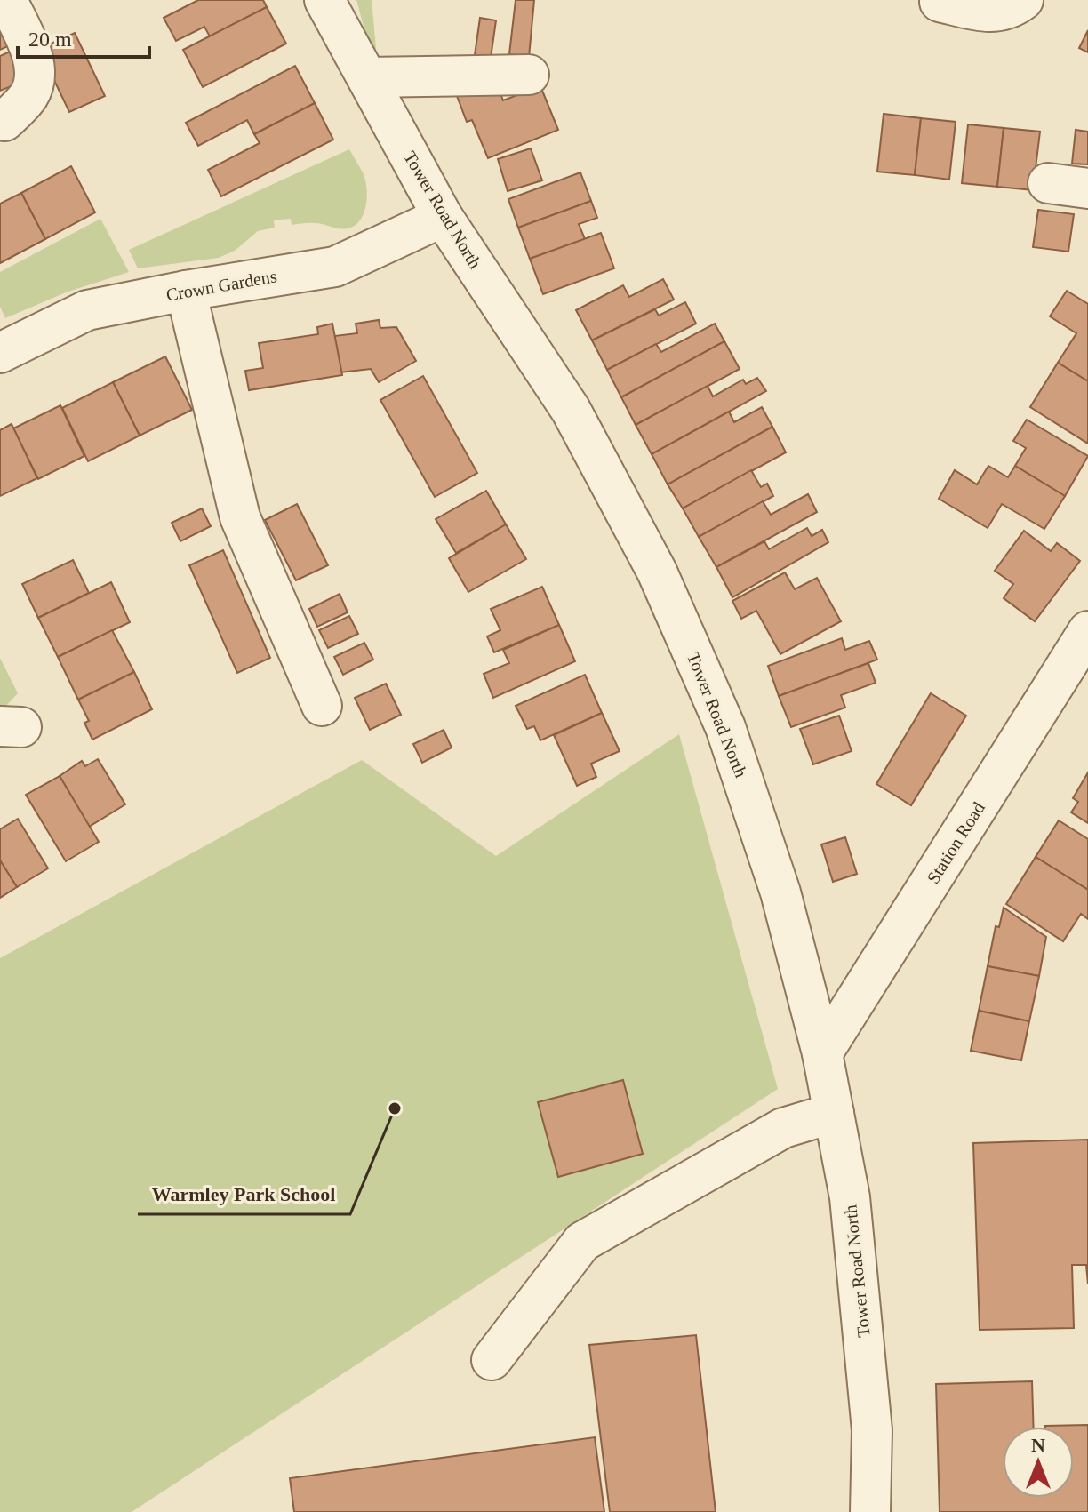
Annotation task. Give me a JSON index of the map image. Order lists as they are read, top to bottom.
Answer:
{
  "streets": {
    "street": ["Tower Road North", "Crown Gardens", "Station Road"]
  },
  "crossings": [
    ["Tower Road North", "Crown Gardens"],
    ["Tower Road North", "Station Road"]
  ],
  "places": ["Warmley Park School"],
  "scale_bar": "20 m",
  "north": "top"
}
